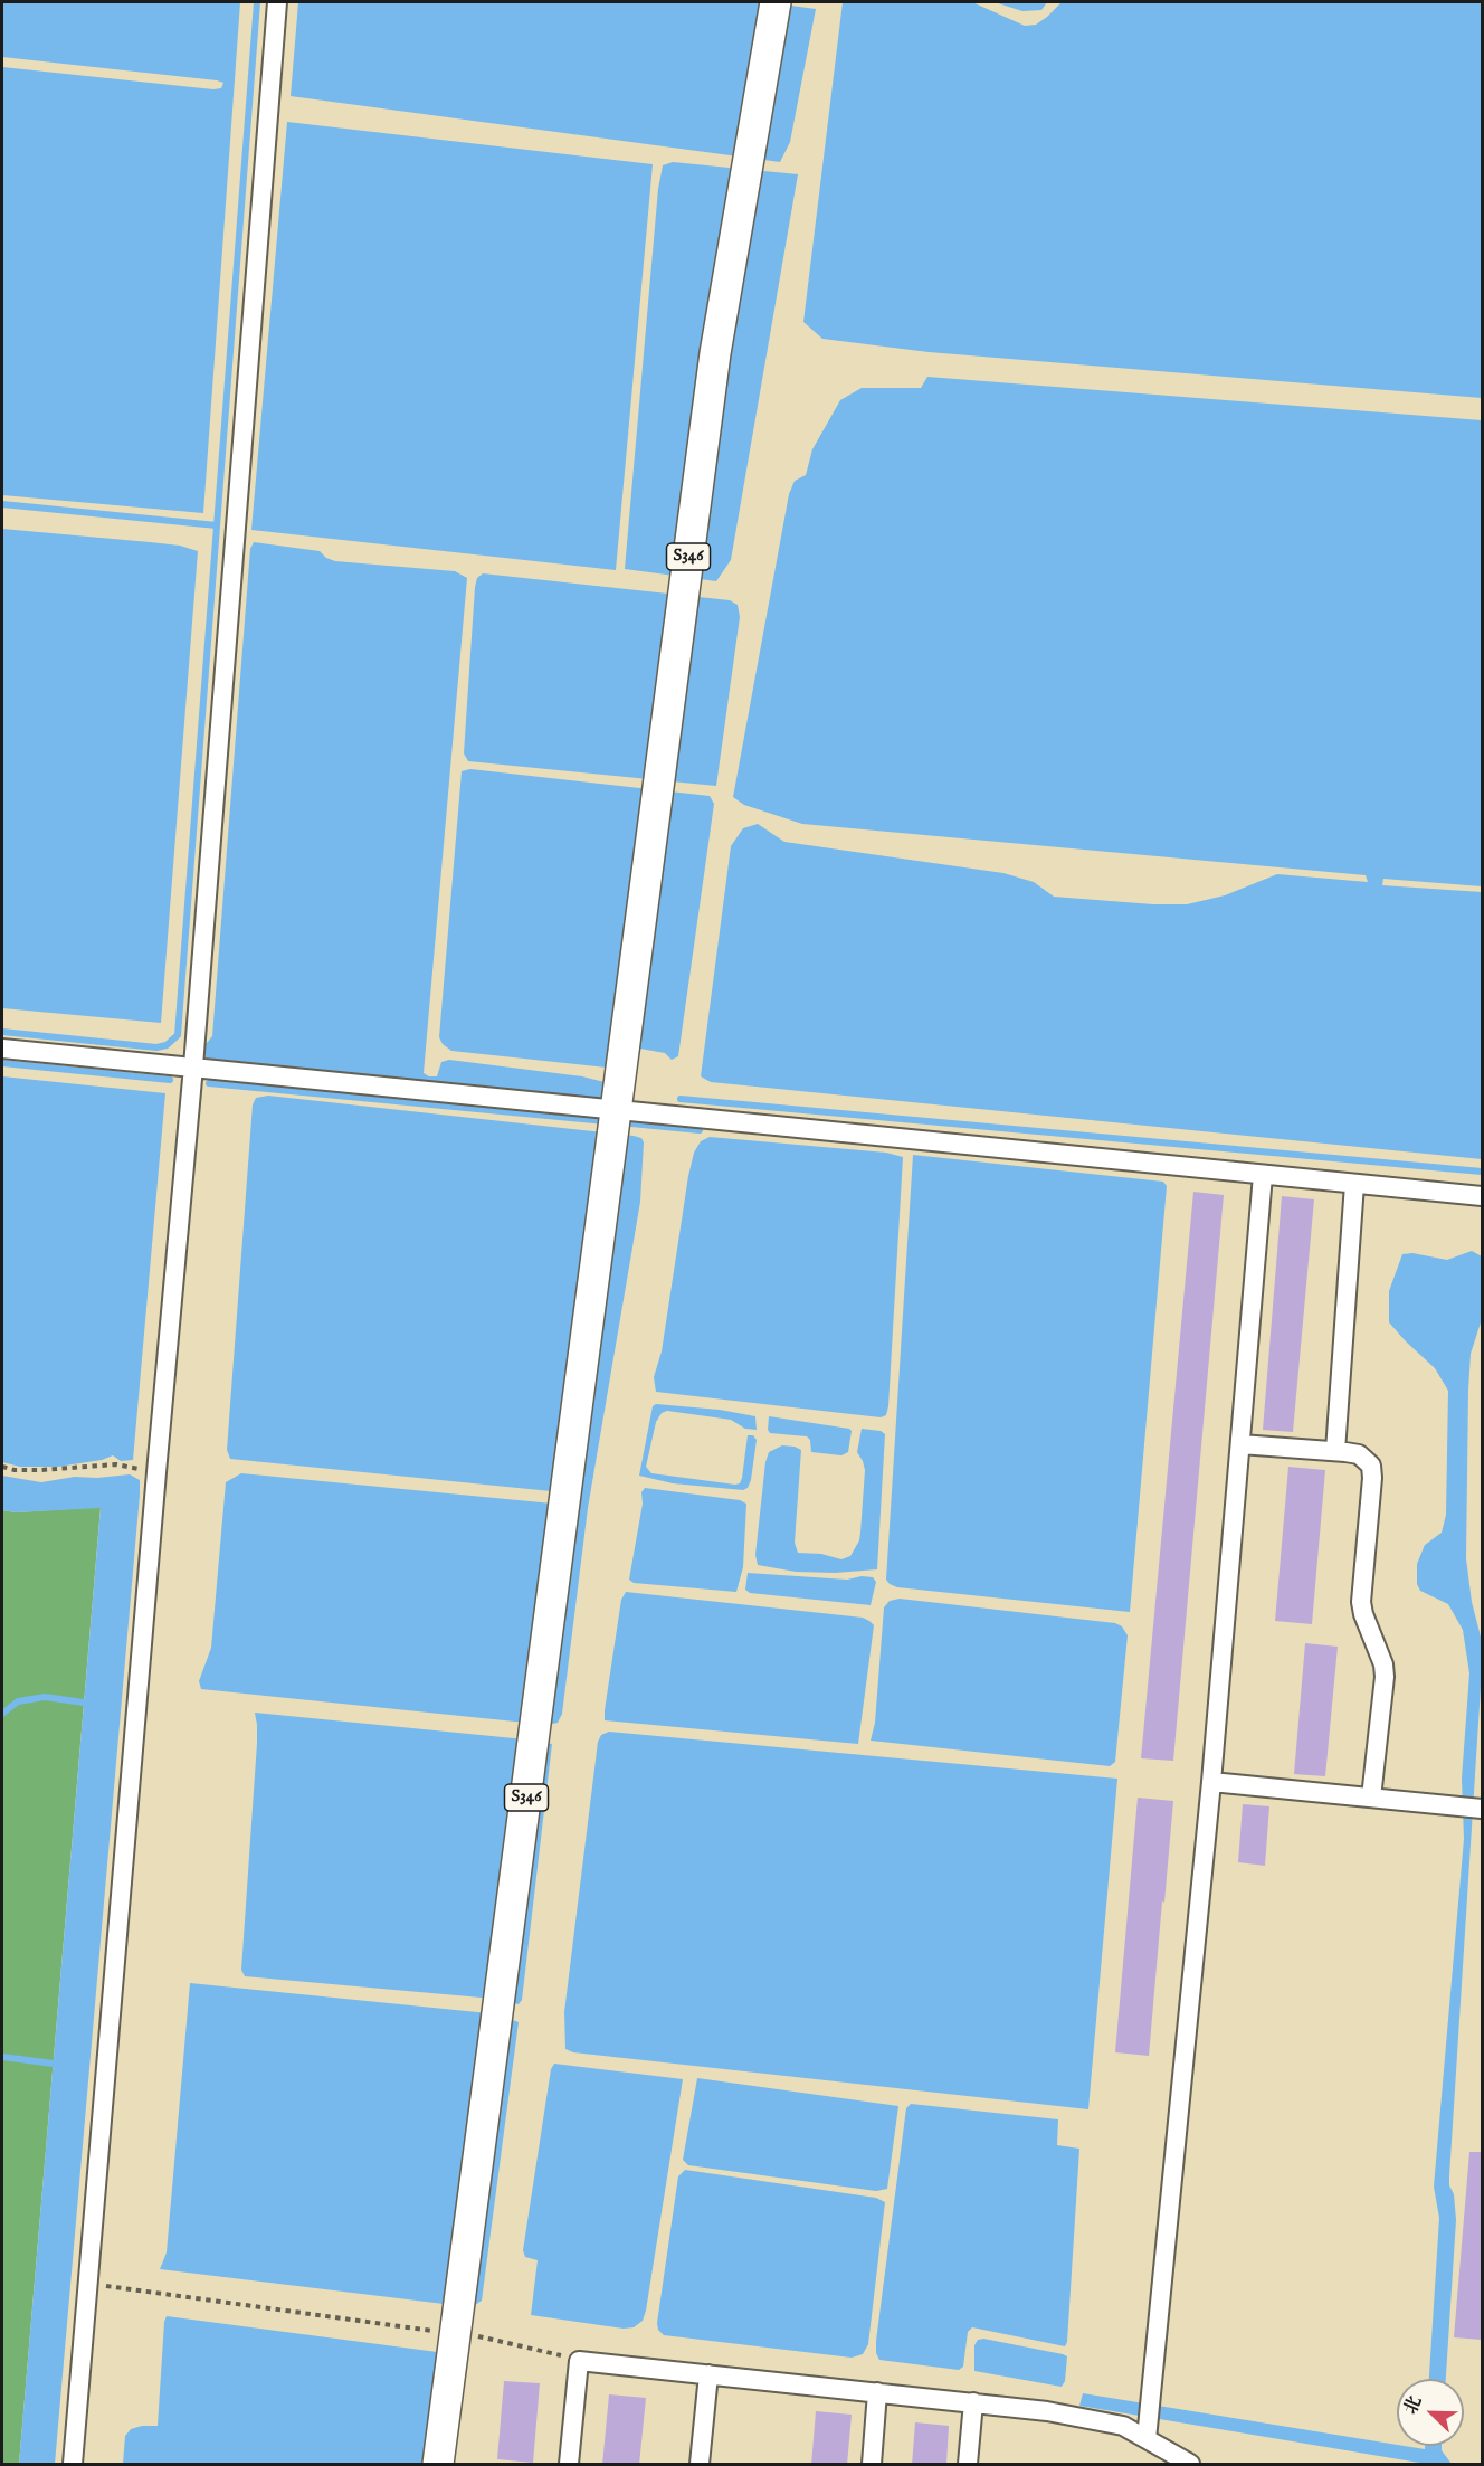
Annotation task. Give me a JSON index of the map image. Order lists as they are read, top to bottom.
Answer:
{
  "streets": {
    "main road": ["S346"]
  },
  "north": "top left"
}
